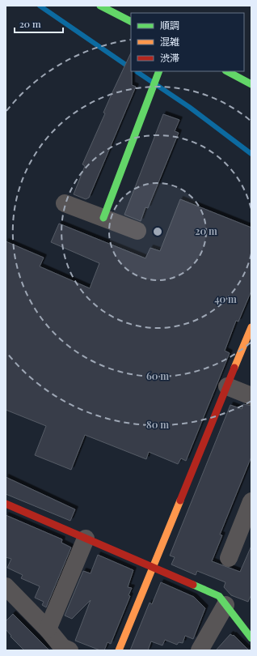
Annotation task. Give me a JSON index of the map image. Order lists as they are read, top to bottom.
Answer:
{
  "legend": ["順調", "混雑", "渋滞"],
  "scale_bar": "20 m",
  "rings": [
    "20 m",
    "40 m",
    "60 m",
    "80 m"
  ]
}
